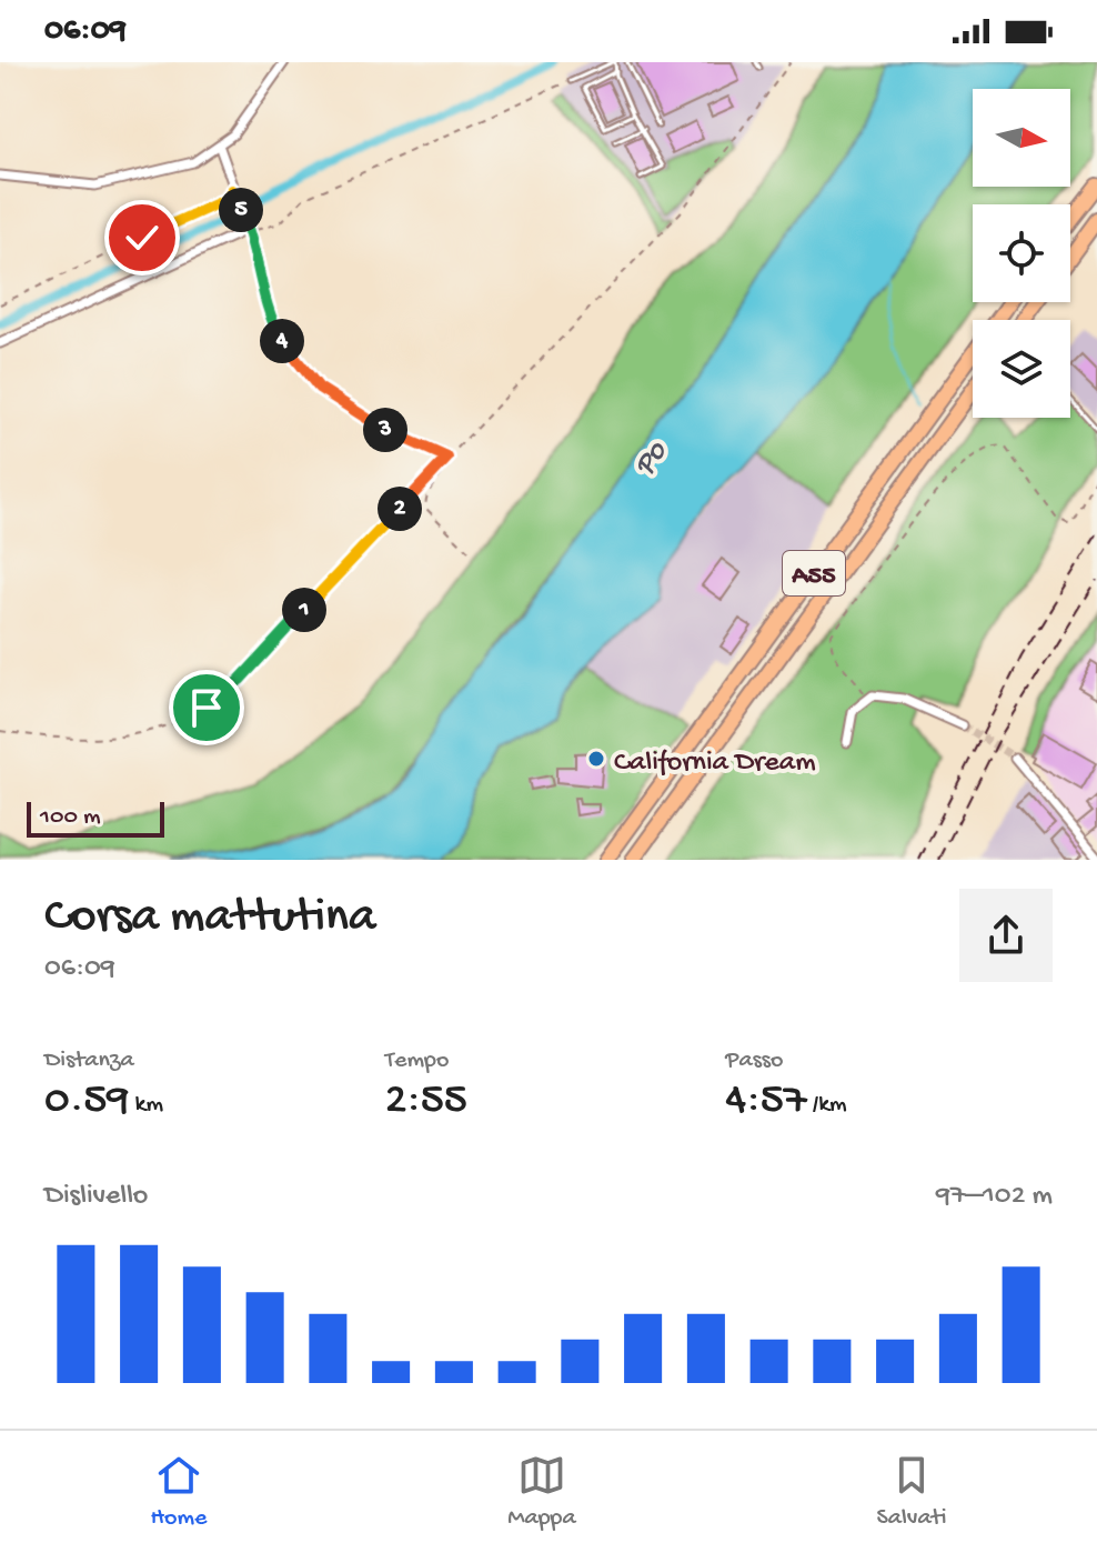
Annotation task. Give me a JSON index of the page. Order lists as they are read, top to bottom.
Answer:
{
  "streets": {
    "highway": ["A55"]
  },
  "water": ["Po"],
  "places": ["California Dream"],
  "scale_bar": "100 m",
  "north": "right",
  "page": {
    "status": "06:09",
    "pins": [
      "5",
      "4",
      "3",
      "2",
      "1"
    ],
    "scale": "100 m",
    "heading": ["Corsa mattutina", "06:09"],
    "stats": [
      ["Distanza", "0.59 km"],
      ["Tempo", "2:55"],
      ["Passo", "4:57 /km"]
    ],
    "chart": ["Dislivello", "97–102 m"],
    "tabs": ["Home", "Mappa", "Salvati"]
  }
}
